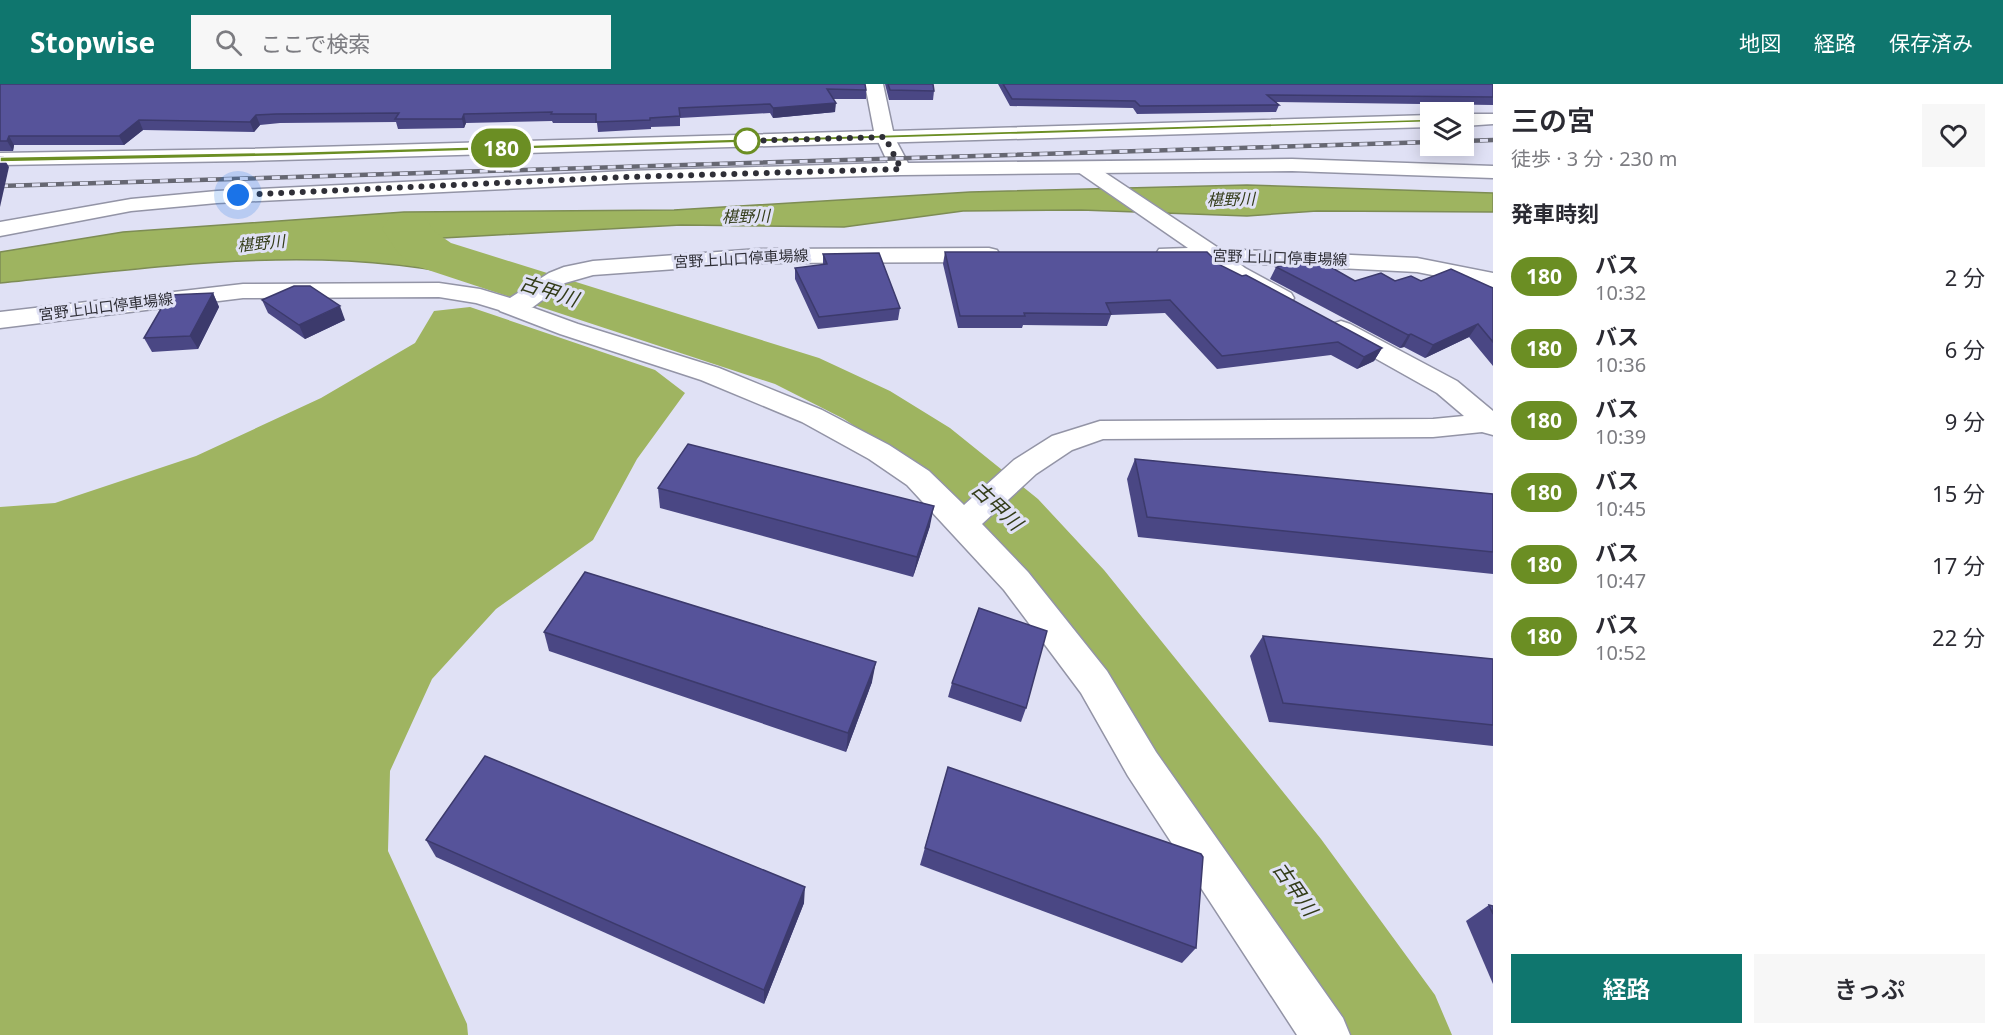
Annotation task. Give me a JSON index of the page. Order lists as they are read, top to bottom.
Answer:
{
  "streets": {
    "street": ["宮野上山口停車場線"]
  },
  "water": ["椹野川", "古甲川"],
  "lines": ["bus line 180"],
  "page": {
    "header": "Stopwise",
    "search": "ここで検索",
    "nav": ["地図", "経路", "保存済み"],
    "on_map": "180",
    "heading": [
      ["三の宮", "徒歩 · 3 分 · 230 m"],
      "発車時刻"
    ],
    "list": [
      {
        "mark": "180",
        "name": "バス",
        "note": "10:32",
        "value": "2 分"
      },
      {
        "mark": "180",
        "name": "バス",
        "note": "10:36",
        "value": "6 分"
      },
      {
        "mark": "180",
        "name": "バス",
        "note": "10:39",
        "value": "9 分"
      },
      {
        "mark": "180",
        "name": "バス",
        "note": "10:45",
        "value": "15 分"
      },
      {
        "mark": "180",
        "name": "バス",
        "note": "10:47",
        "value": "17 分"
      },
      {
        "mark": "180",
        "name": "バス",
        "note": "10:52",
        "value": "22 分"
      }
    ],
    "buttons": ["経路", "きっぷ"]
  }
}
